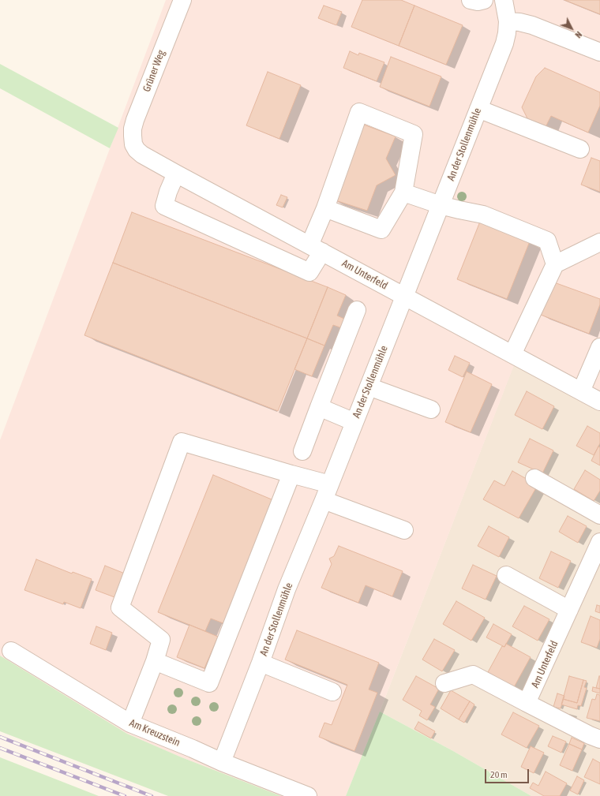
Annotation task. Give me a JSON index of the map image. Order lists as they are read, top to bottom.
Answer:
{
  "streets": {
    "street": [
      "Grüner Weg",
      "An der Stollenmühle",
      "Am Unterfeld",
      "Am Kreuzstein"
    ]
  },
  "crossings": [
    ["Grüner Weg", "Am Unterfeld"],
    ["An der Stollenmühle", "Am Unterfeld"],
    ["An der Stollenmühle", "Am Kreuzstein"]
  ],
  "scale_bar": "20 m",
  "north": "bottom right"
}
